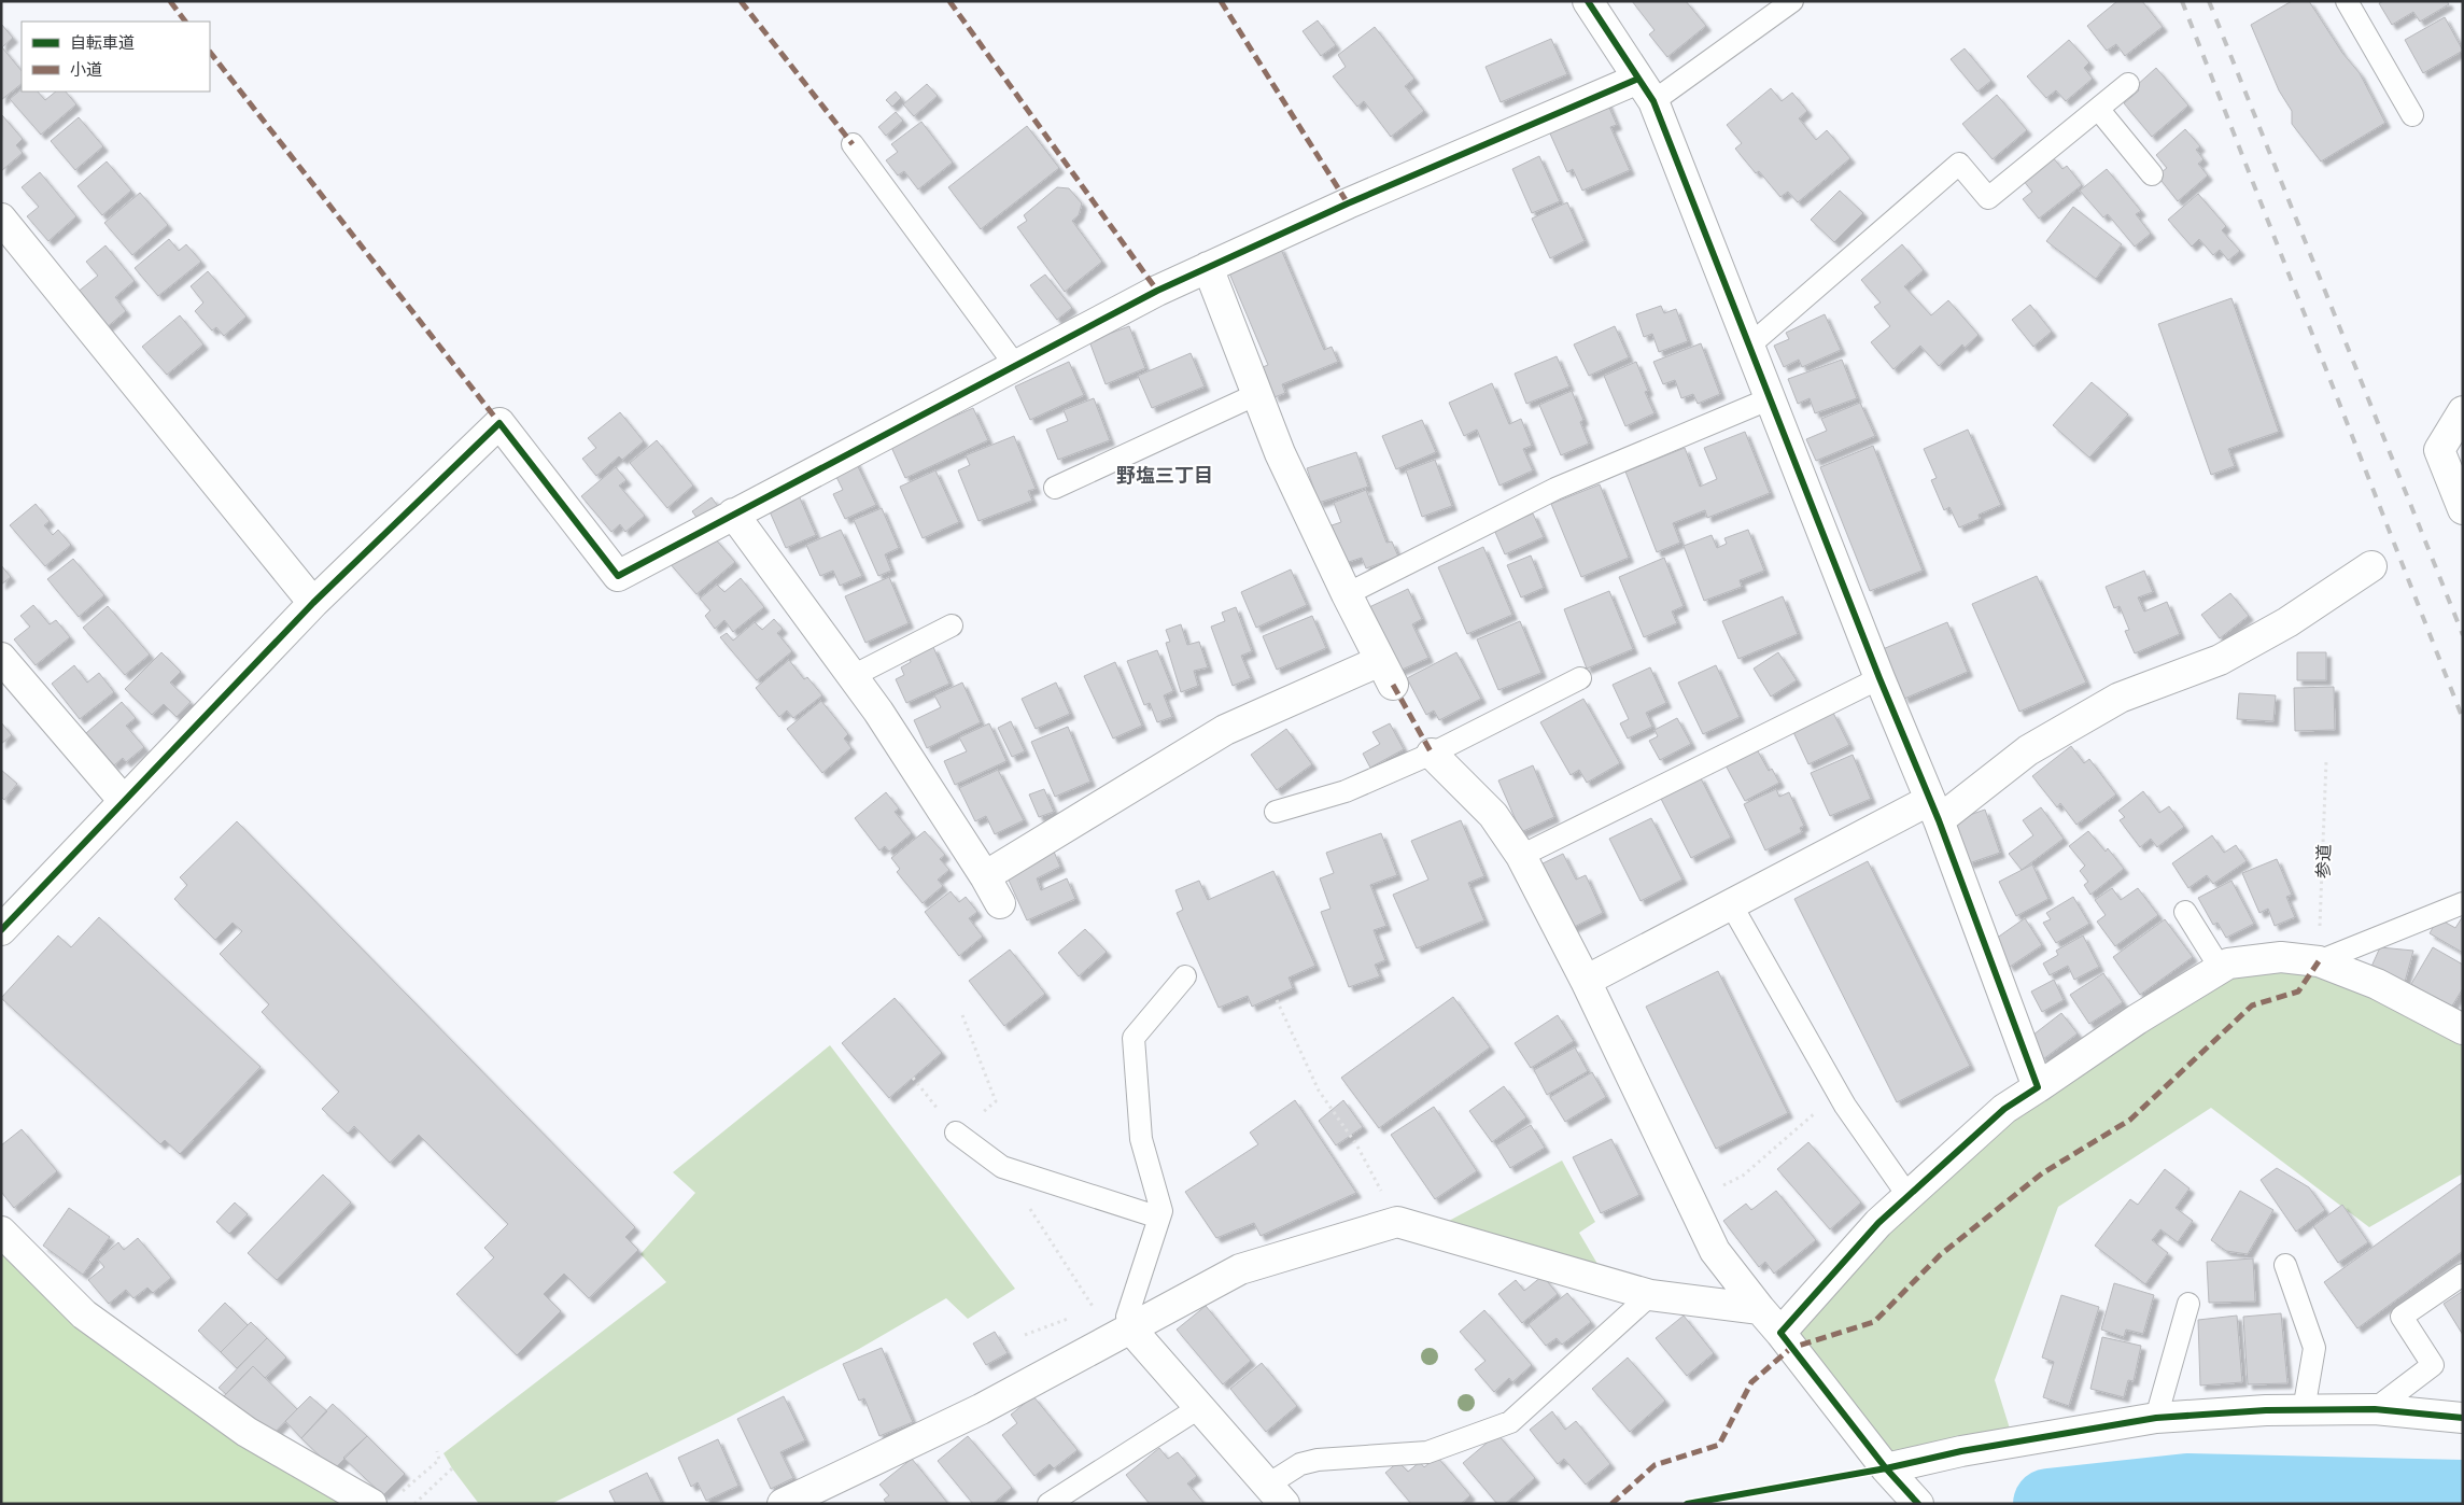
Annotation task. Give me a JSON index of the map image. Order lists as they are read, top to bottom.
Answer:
{
  "streets": {
    "path": ["参道"]
  },
  "districts": ["野塩三丁目"],
  "legend": ["自転車道", "小道"]
}
